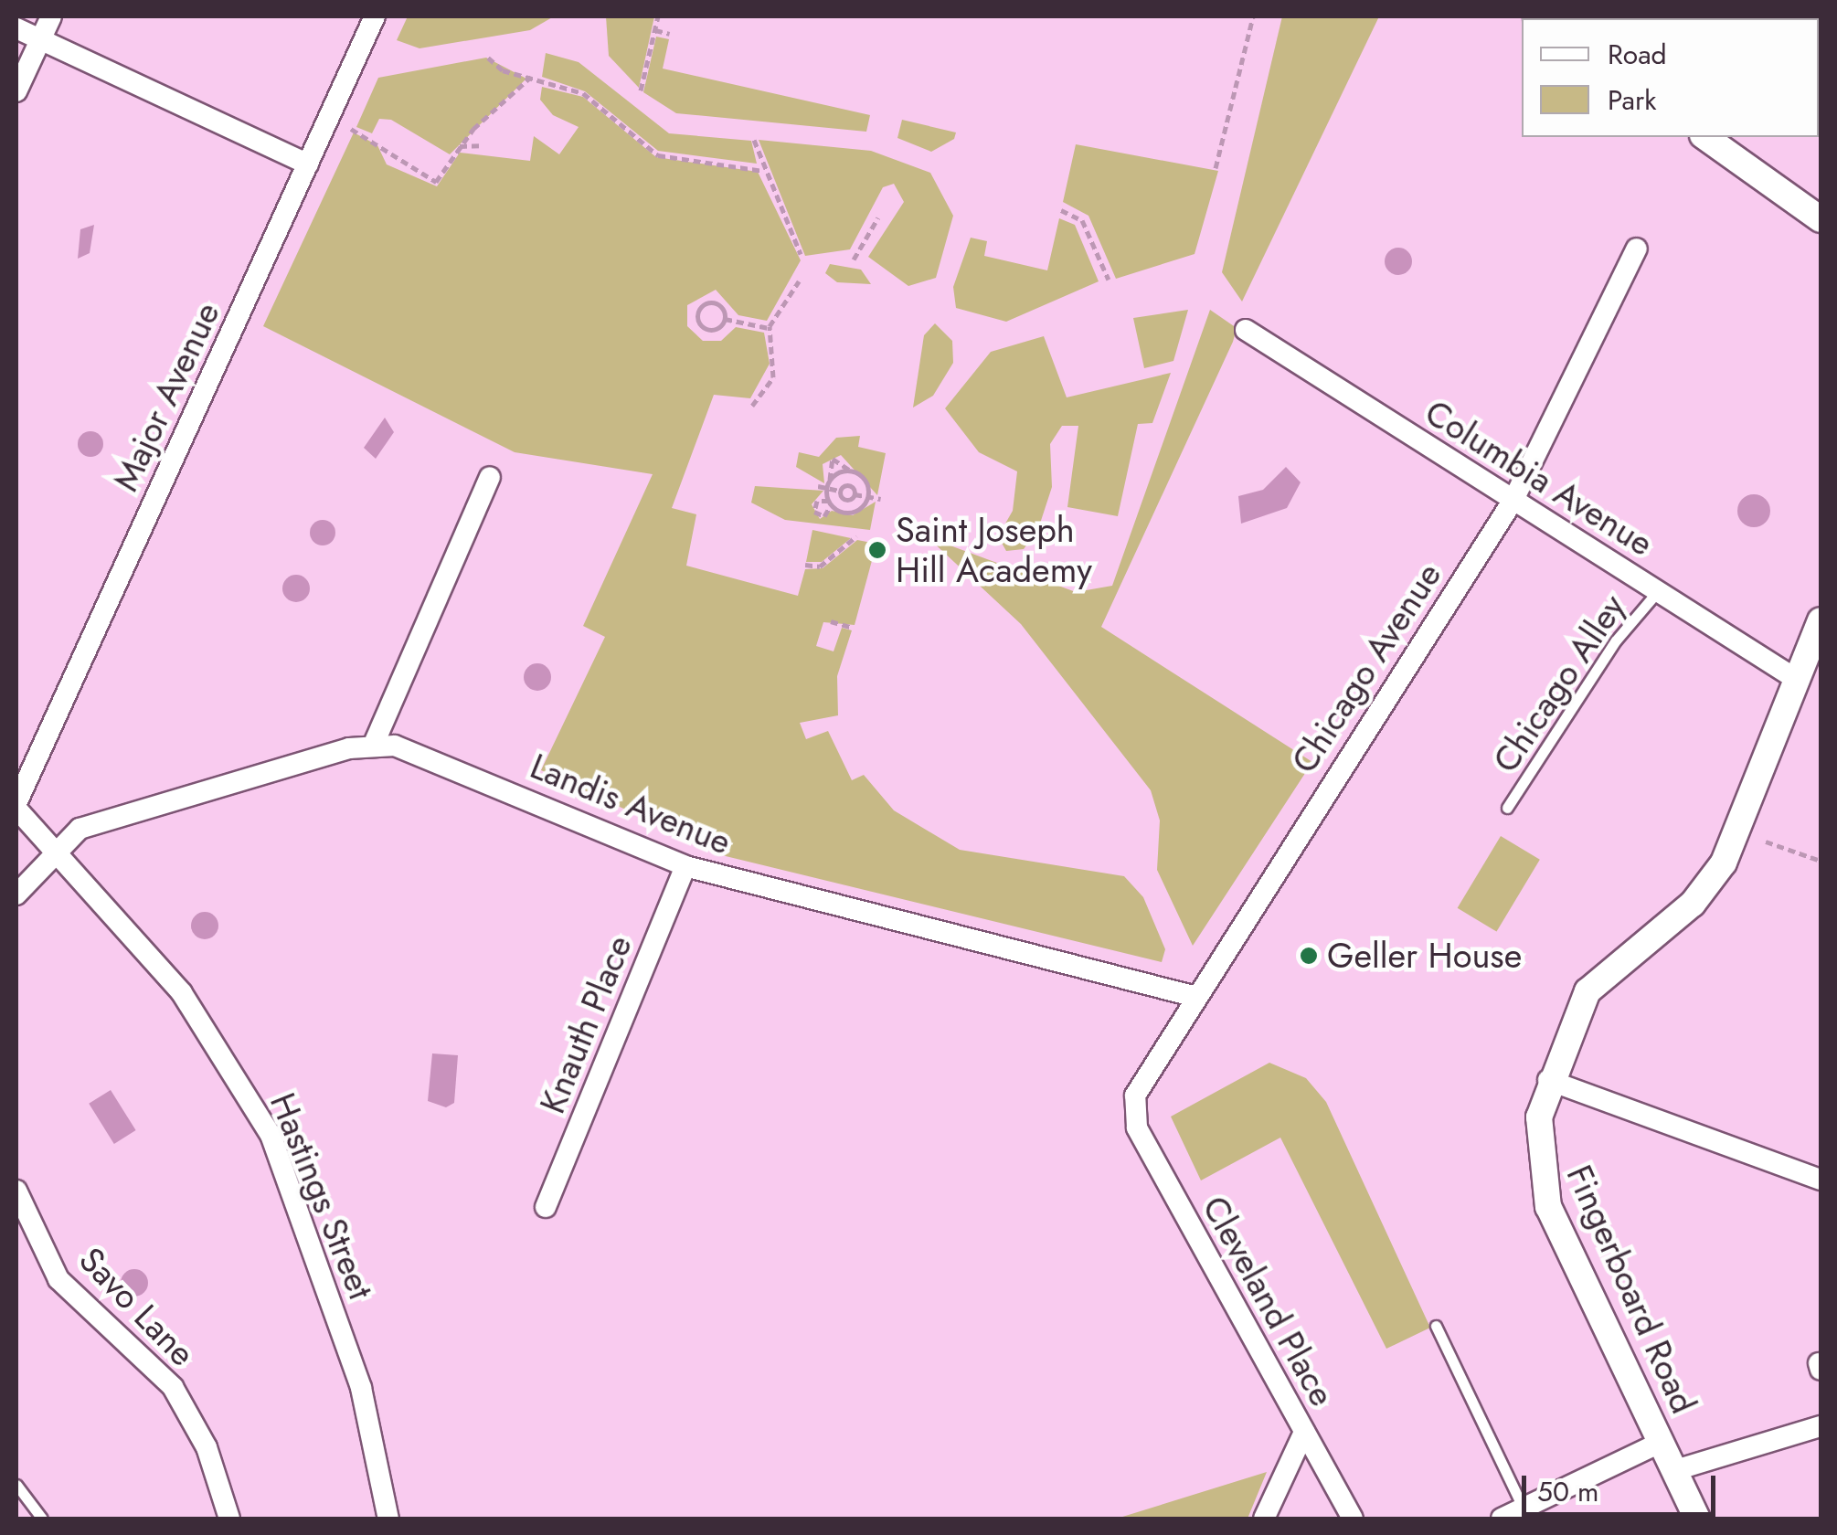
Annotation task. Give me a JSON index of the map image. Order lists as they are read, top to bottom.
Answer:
{
  "streets": {
    "street": [
      "Major Avenue",
      "Columbia Avenue",
      "Chicago Avenue",
      "Landis Avenue",
      "Knauth Place",
      "Hastings Street",
      "Fingerboard Road",
      "Cleveland Place",
      "Savo Lane"
    ],
    "lane": ["Chicago Alley"]
  },
  "crossings": [
    ["Major Avenue", "Hastings Street"],
    ["Columbia Avenue", "Chicago Avenue"],
    ["Columbia Avenue", "Chicago Alley"],
    ["Columbia Avenue", "Fingerboard Road"],
    ["Chicago Avenue", "Landis Avenue"],
    ["Chicago Avenue", "Cleveland Place"],
    ["Landis Avenue", "Knauth Place"],
    ["Landis Avenue", "Hastings Street"]
  ],
  "places": ["Saint Joseph Hill Academy", "Geller House"],
  "legend": ["Road", "Park"],
  "scale_bar": "50 m"
}
